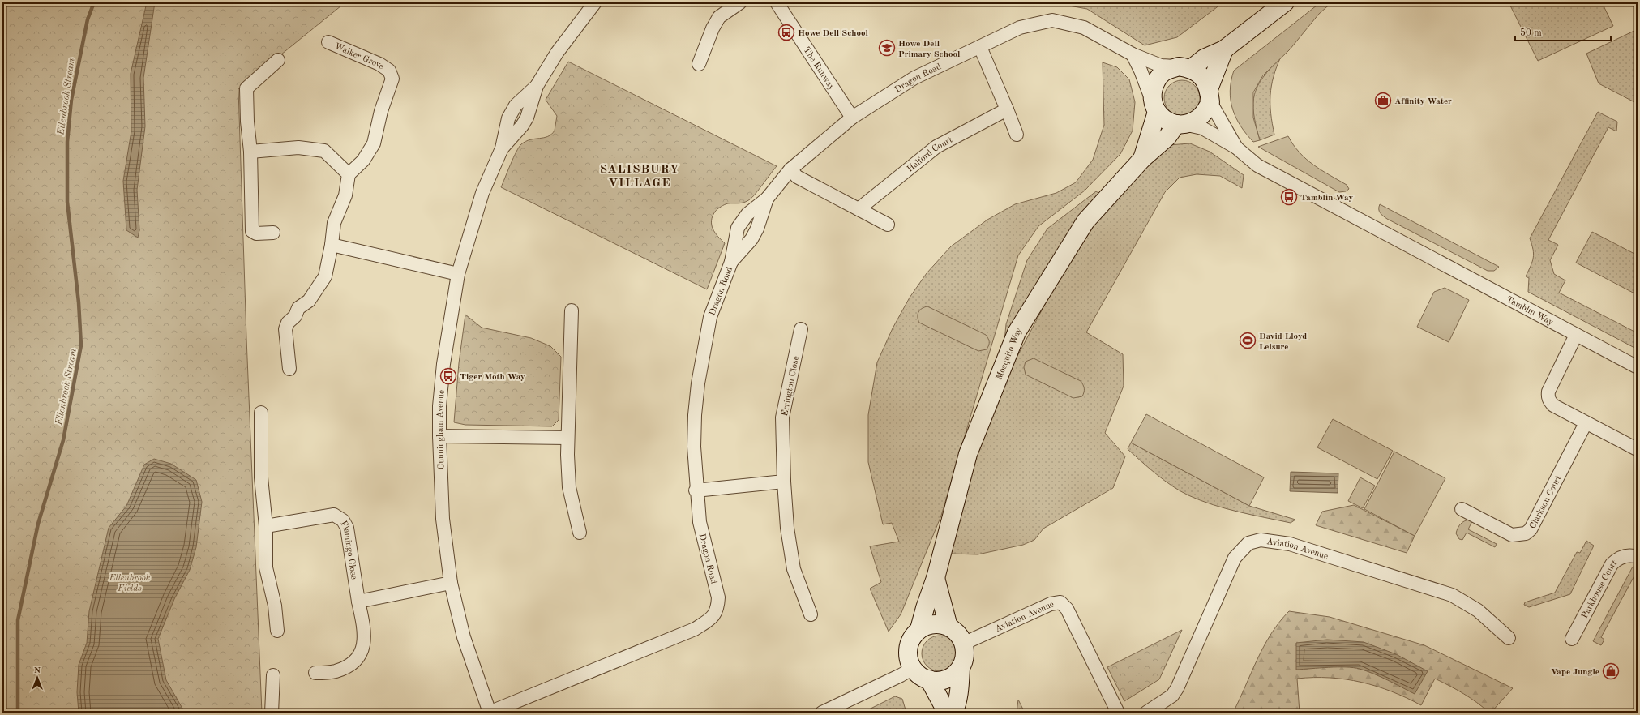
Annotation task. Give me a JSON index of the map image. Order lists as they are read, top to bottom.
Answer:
{
  "streets": {
    "street": [
      "Walker Grove",
      "The Runway",
      "Dragon Road",
      "Halford Court",
      "Tamblin Way",
      "Mosquito Way",
      "Errington Close",
      "Cunningham Avenue",
      "Clarkson Court",
      "Aviation Avenue",
      "Flamingo Close",
      "Parkhouse Court"
    ]
  },
  "crossings": [
    ["The Runway", "Dragon Road"],
    ["Dragon Road", "Tamblin Way"],
    ["Dragon Road", "Mosquito Way"],
    ["Dragon Road", "Cunningham Avenue"],
    ["Tamblin Way", "Mosquito Way"],
    ["Mosquito Way", "Aviation Avenue"]
  ],
  "districts": ["SALISBURY VILLAGE"],
  "water": ["Ellenbrook Stream"],
  "parks": ["Ellenbrook Fields"],
  "places": {
    "bus stop": ["Howe Dell School", "Tamblin Way", "Tiger Moth Way"],
    "school or university": ["Howe Dell Primary School"],
    "office": ["Affinity Water"],
    "sports": ["David Lloyd Leisure"],
    "shop": ["Vape Jungle"]
  },
  "scale_bar": "50 m",
  "north": "top"
}
